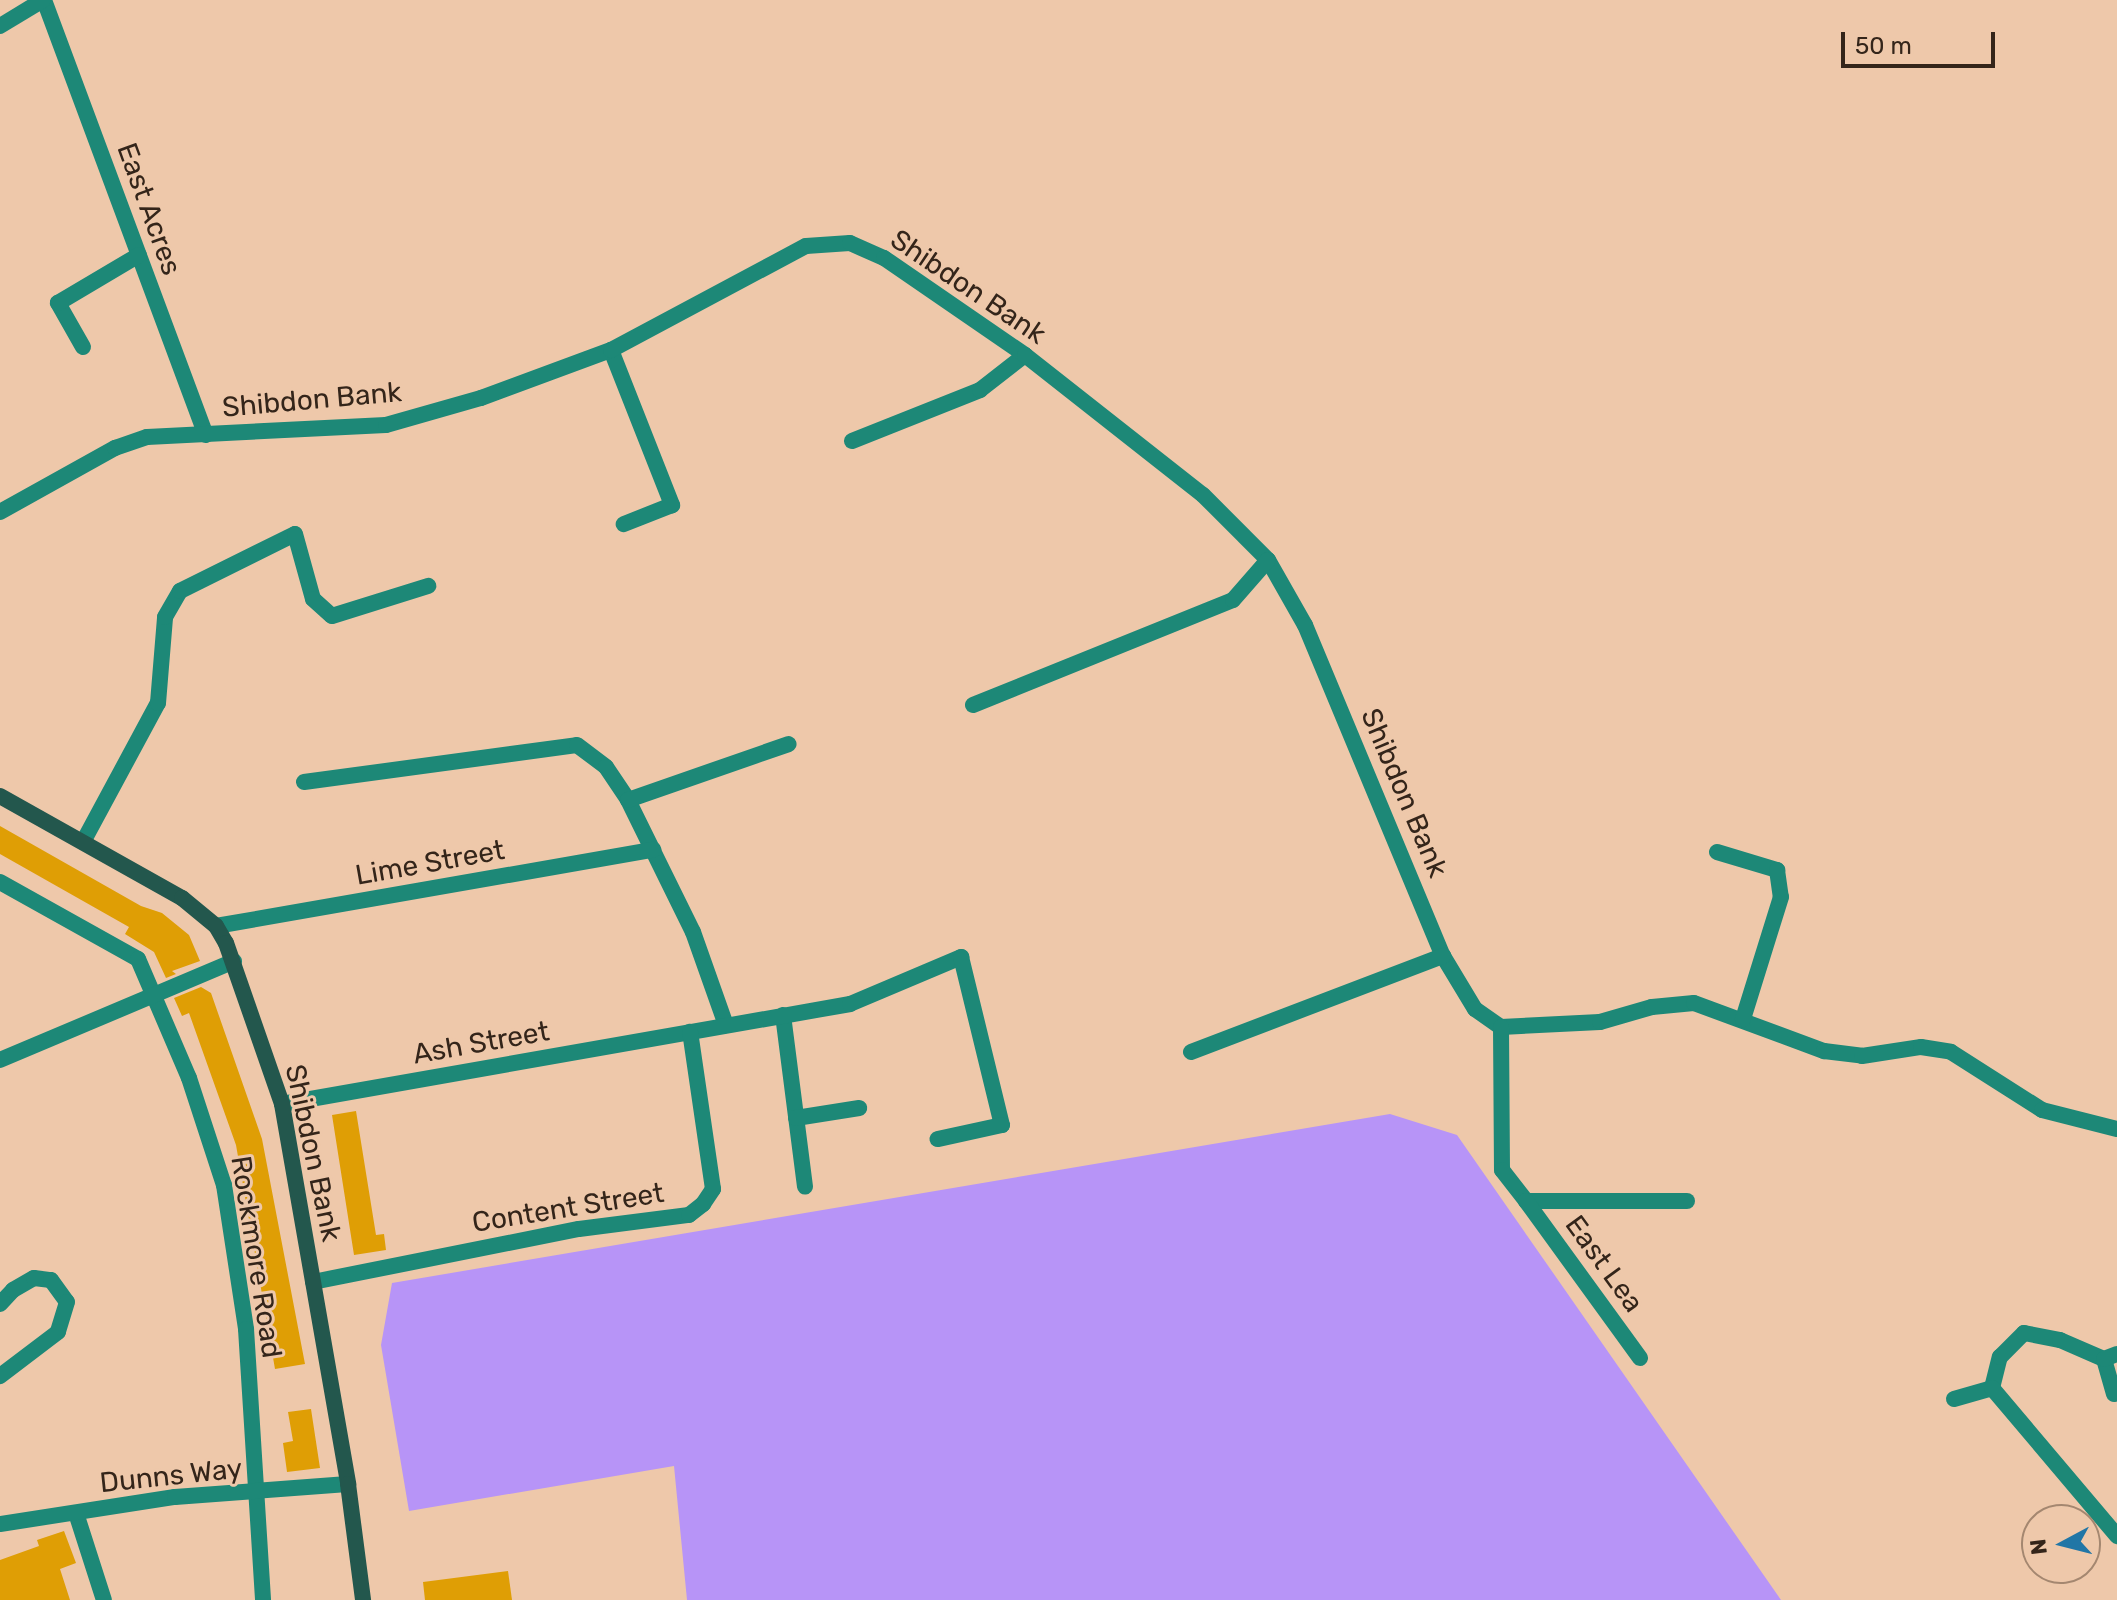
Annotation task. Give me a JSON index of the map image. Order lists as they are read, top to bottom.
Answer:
{
  "streets": {
    "street": [
      "East Acres",
      "Shibdon Bank",
      "Lime Street",
      "Ash Street",
      "Content Street",
      "Rockmore Road",
      "East Lea",
      "Dunns Way"
    ]
  },
  "crossings": [
    ["East Acres", "Shibdon Bank"],
    ["Shibdon Bank", "Lime Street"],
    ["Shibdon Bank", "Ash Street"],
    ["Shibdon Bank", "Content Street"],
    ["Shibdon Bank", "East Lea"],
    ["Shibdon Bank", "Dunns Way"],
    ["Ash Street", "Content Street"],
    ["Rockmore Road", "Dunns Way"]
  ],
  "scale_bar": "50 m",
  "north": "left"
}
